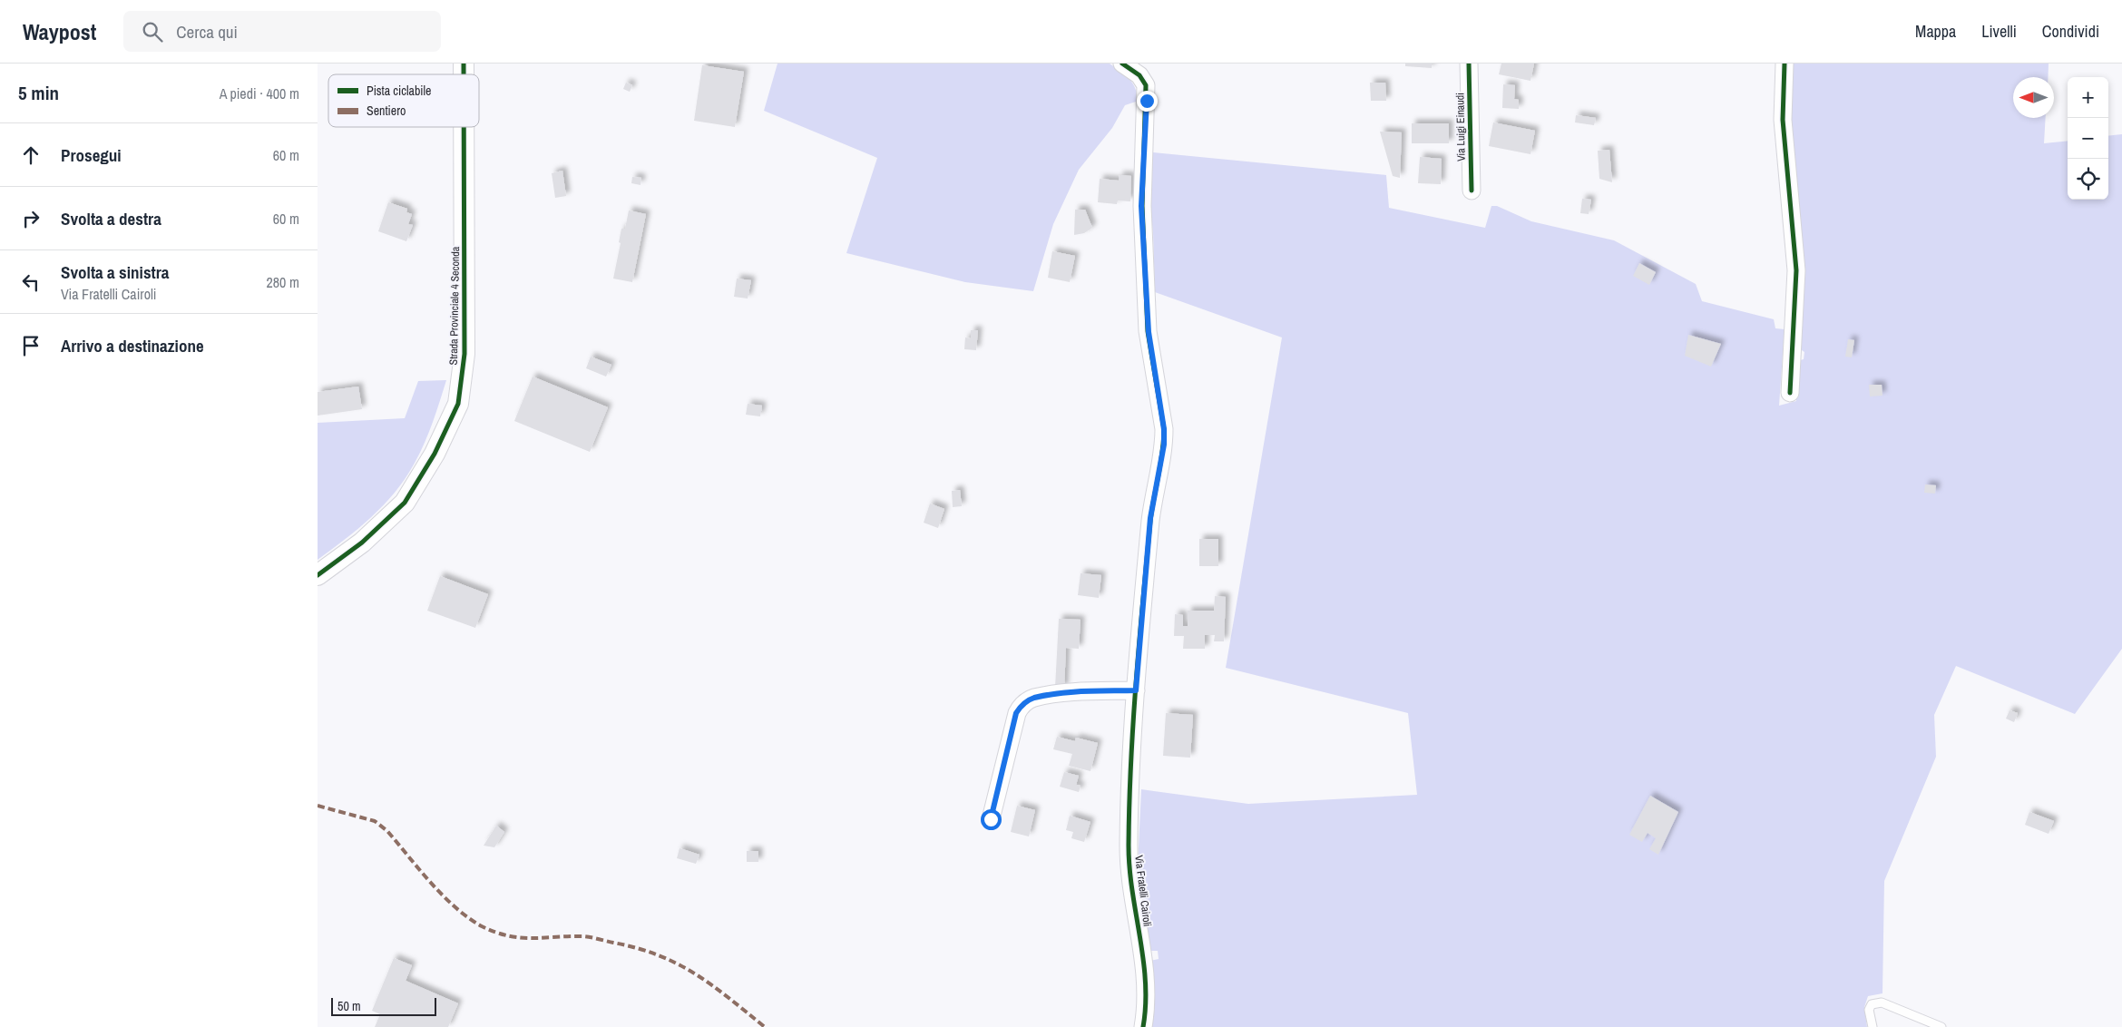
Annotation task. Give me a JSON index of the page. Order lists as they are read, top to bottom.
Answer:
{
  "streets": {
    "street": ["Via Luigi Einaudi", "Strada Provinciale 4 Seconda", "Via Fratelli Cairoli"]
  },
  "legend": ["Pista ciclabile", "Sentiero"],
  "scale_bar": "50 m",
  "north": "left",
  "page": {
    "header": "Waypost",
    "search": "Cerca qui",
    "nav": ["Mappa", "Livelli", "Condividi"],
    "heading": ["5 min", "A piedi · 400 m"],
    "map_buttons": ["+", "−"],
    "list": [
      ["Prosegui", "60 m"],
      ["Svolta a destra", "60 m"],
      ["Svolta a sinistra", "Via Fratelli Cairoli", "280 m"],
      "Arrivo a destinazione"
    ],
    "scale": "50 m"
  }
}
